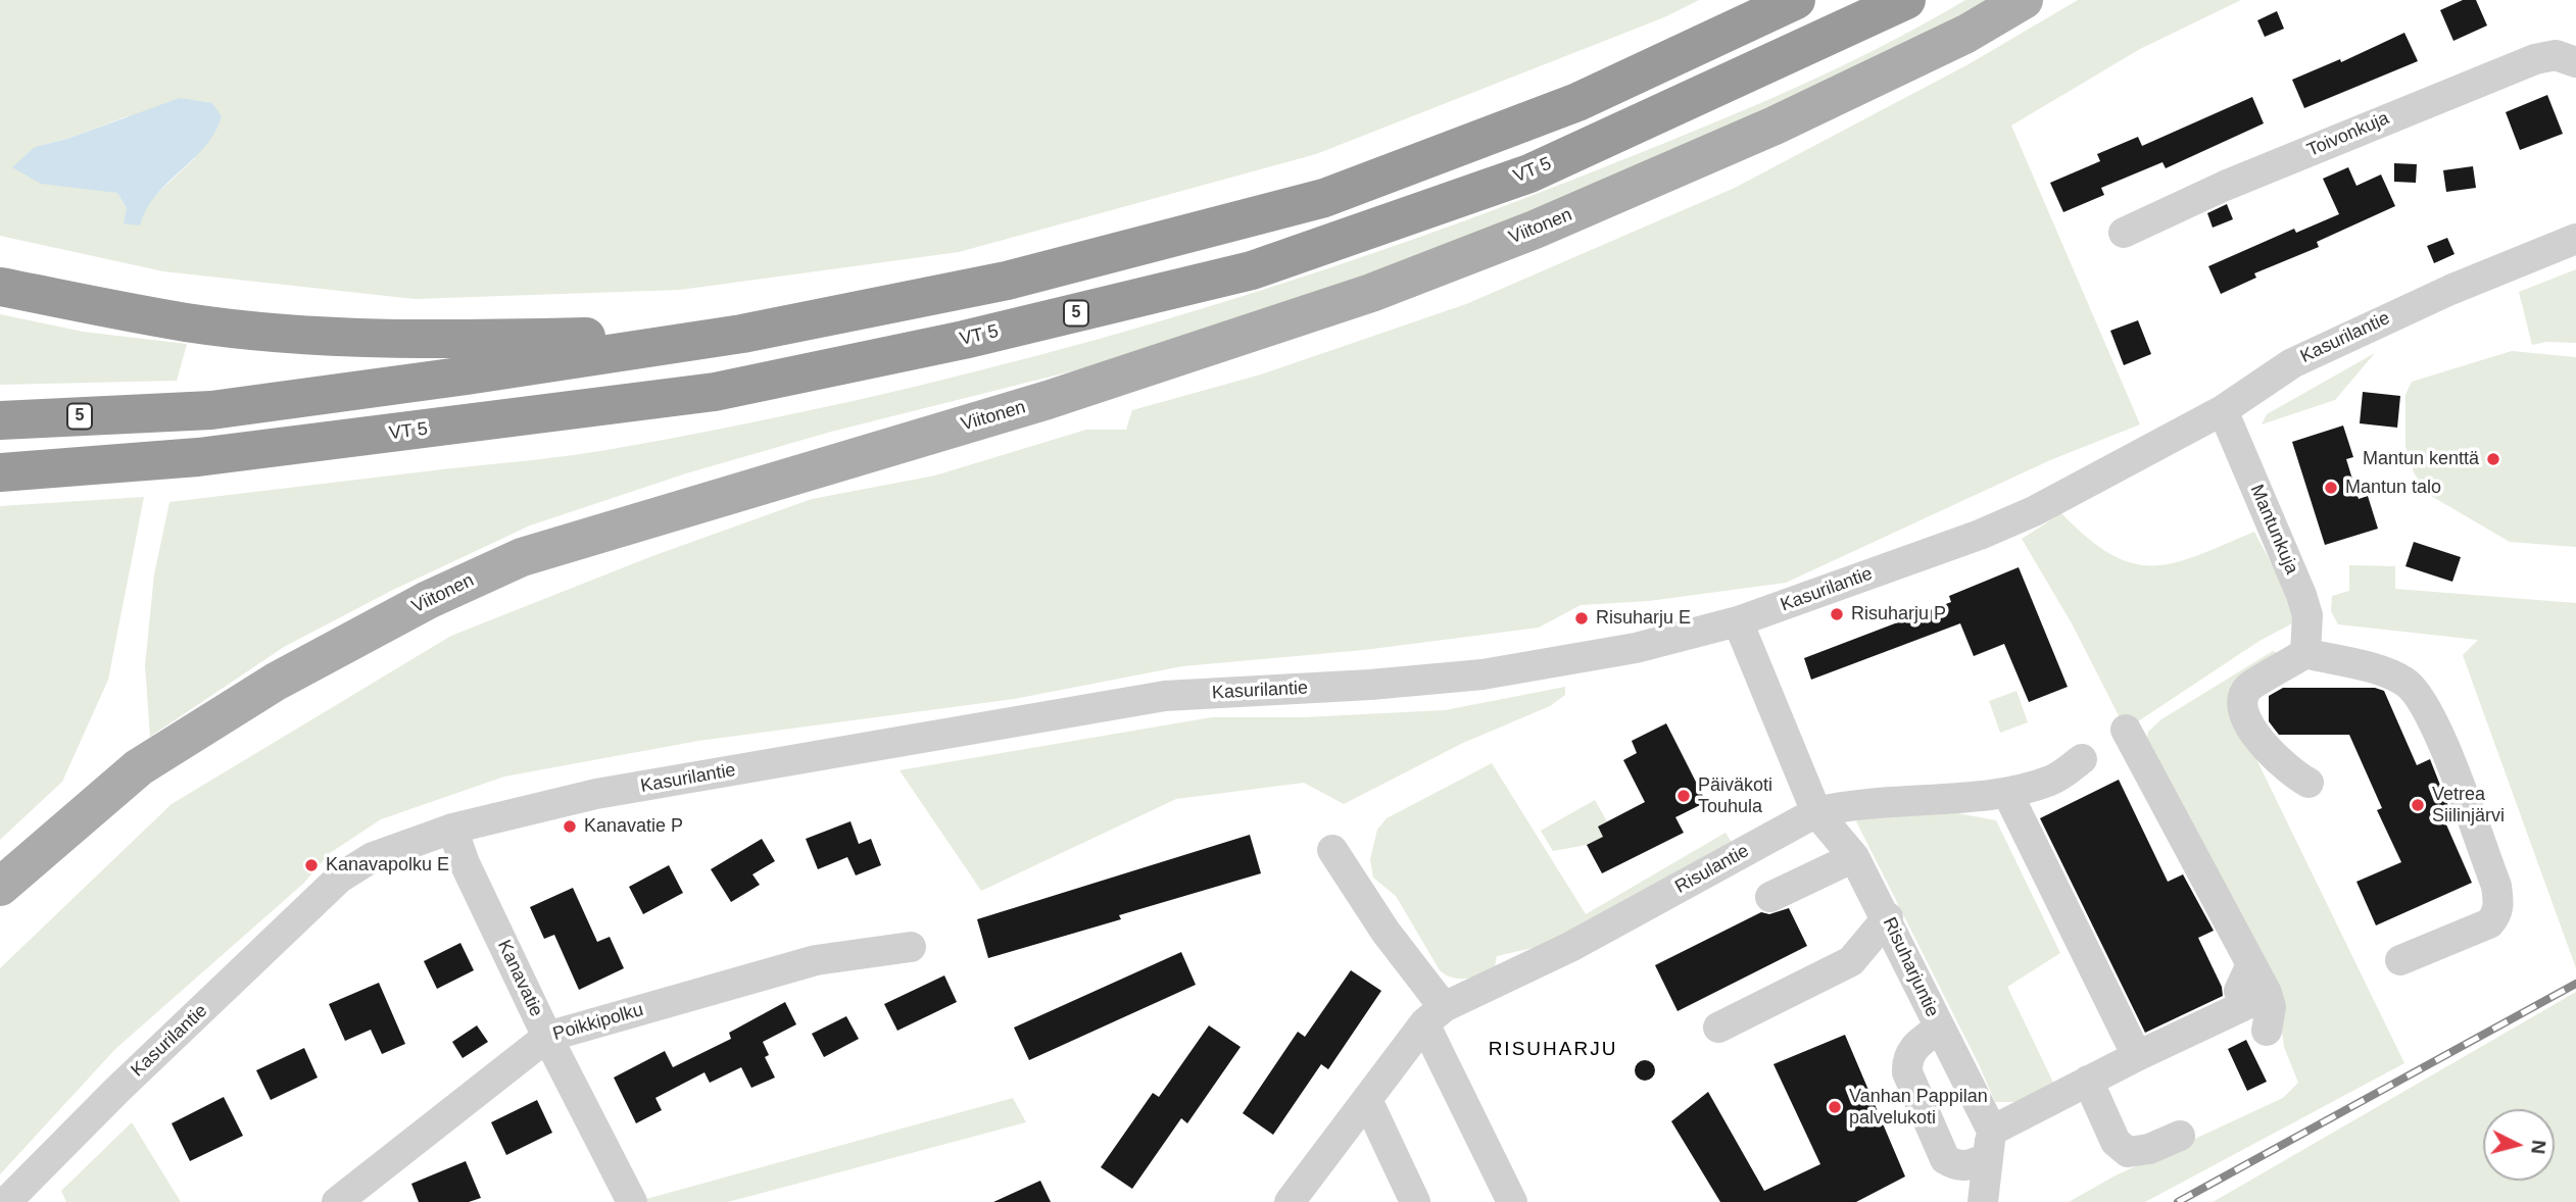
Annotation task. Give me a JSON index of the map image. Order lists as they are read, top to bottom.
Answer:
{
  "streets": {
    "highway": ["VT 5", "5"],
    "main road": ["Viitonen"],
    "street": [
      "Toivonkuja",
      "Kasurilantie",
      "Mantunkuja",
      "Risulantie",
      "Risuharjuntie",
      "Kanavatie",
      "Poikkipolku"
    ]
  },
  "crossings": [
    ["Kasurilantie", "Mantunkuja"],
    ["Kasurilantie", "Kanavatie"],
    ["Risulantie", "Risuharjuntie"],
    ["Kanavatie", "Poikkipolku"]
  ],
  "districts": ["RISUHARJU"],
  "places": [
    "Mantun kenttä",
    "Mantun talo",
    "Risuharju P",
    "Risuharju E",
    "Päiväkoti Touhula",
    "Vetrea Siilinjärvi",
    "Kanavatie P",
    "Kanavapolku E",
    "Vanhan Pappilan palvelukoti"
  ],
  "north": "right"
}
